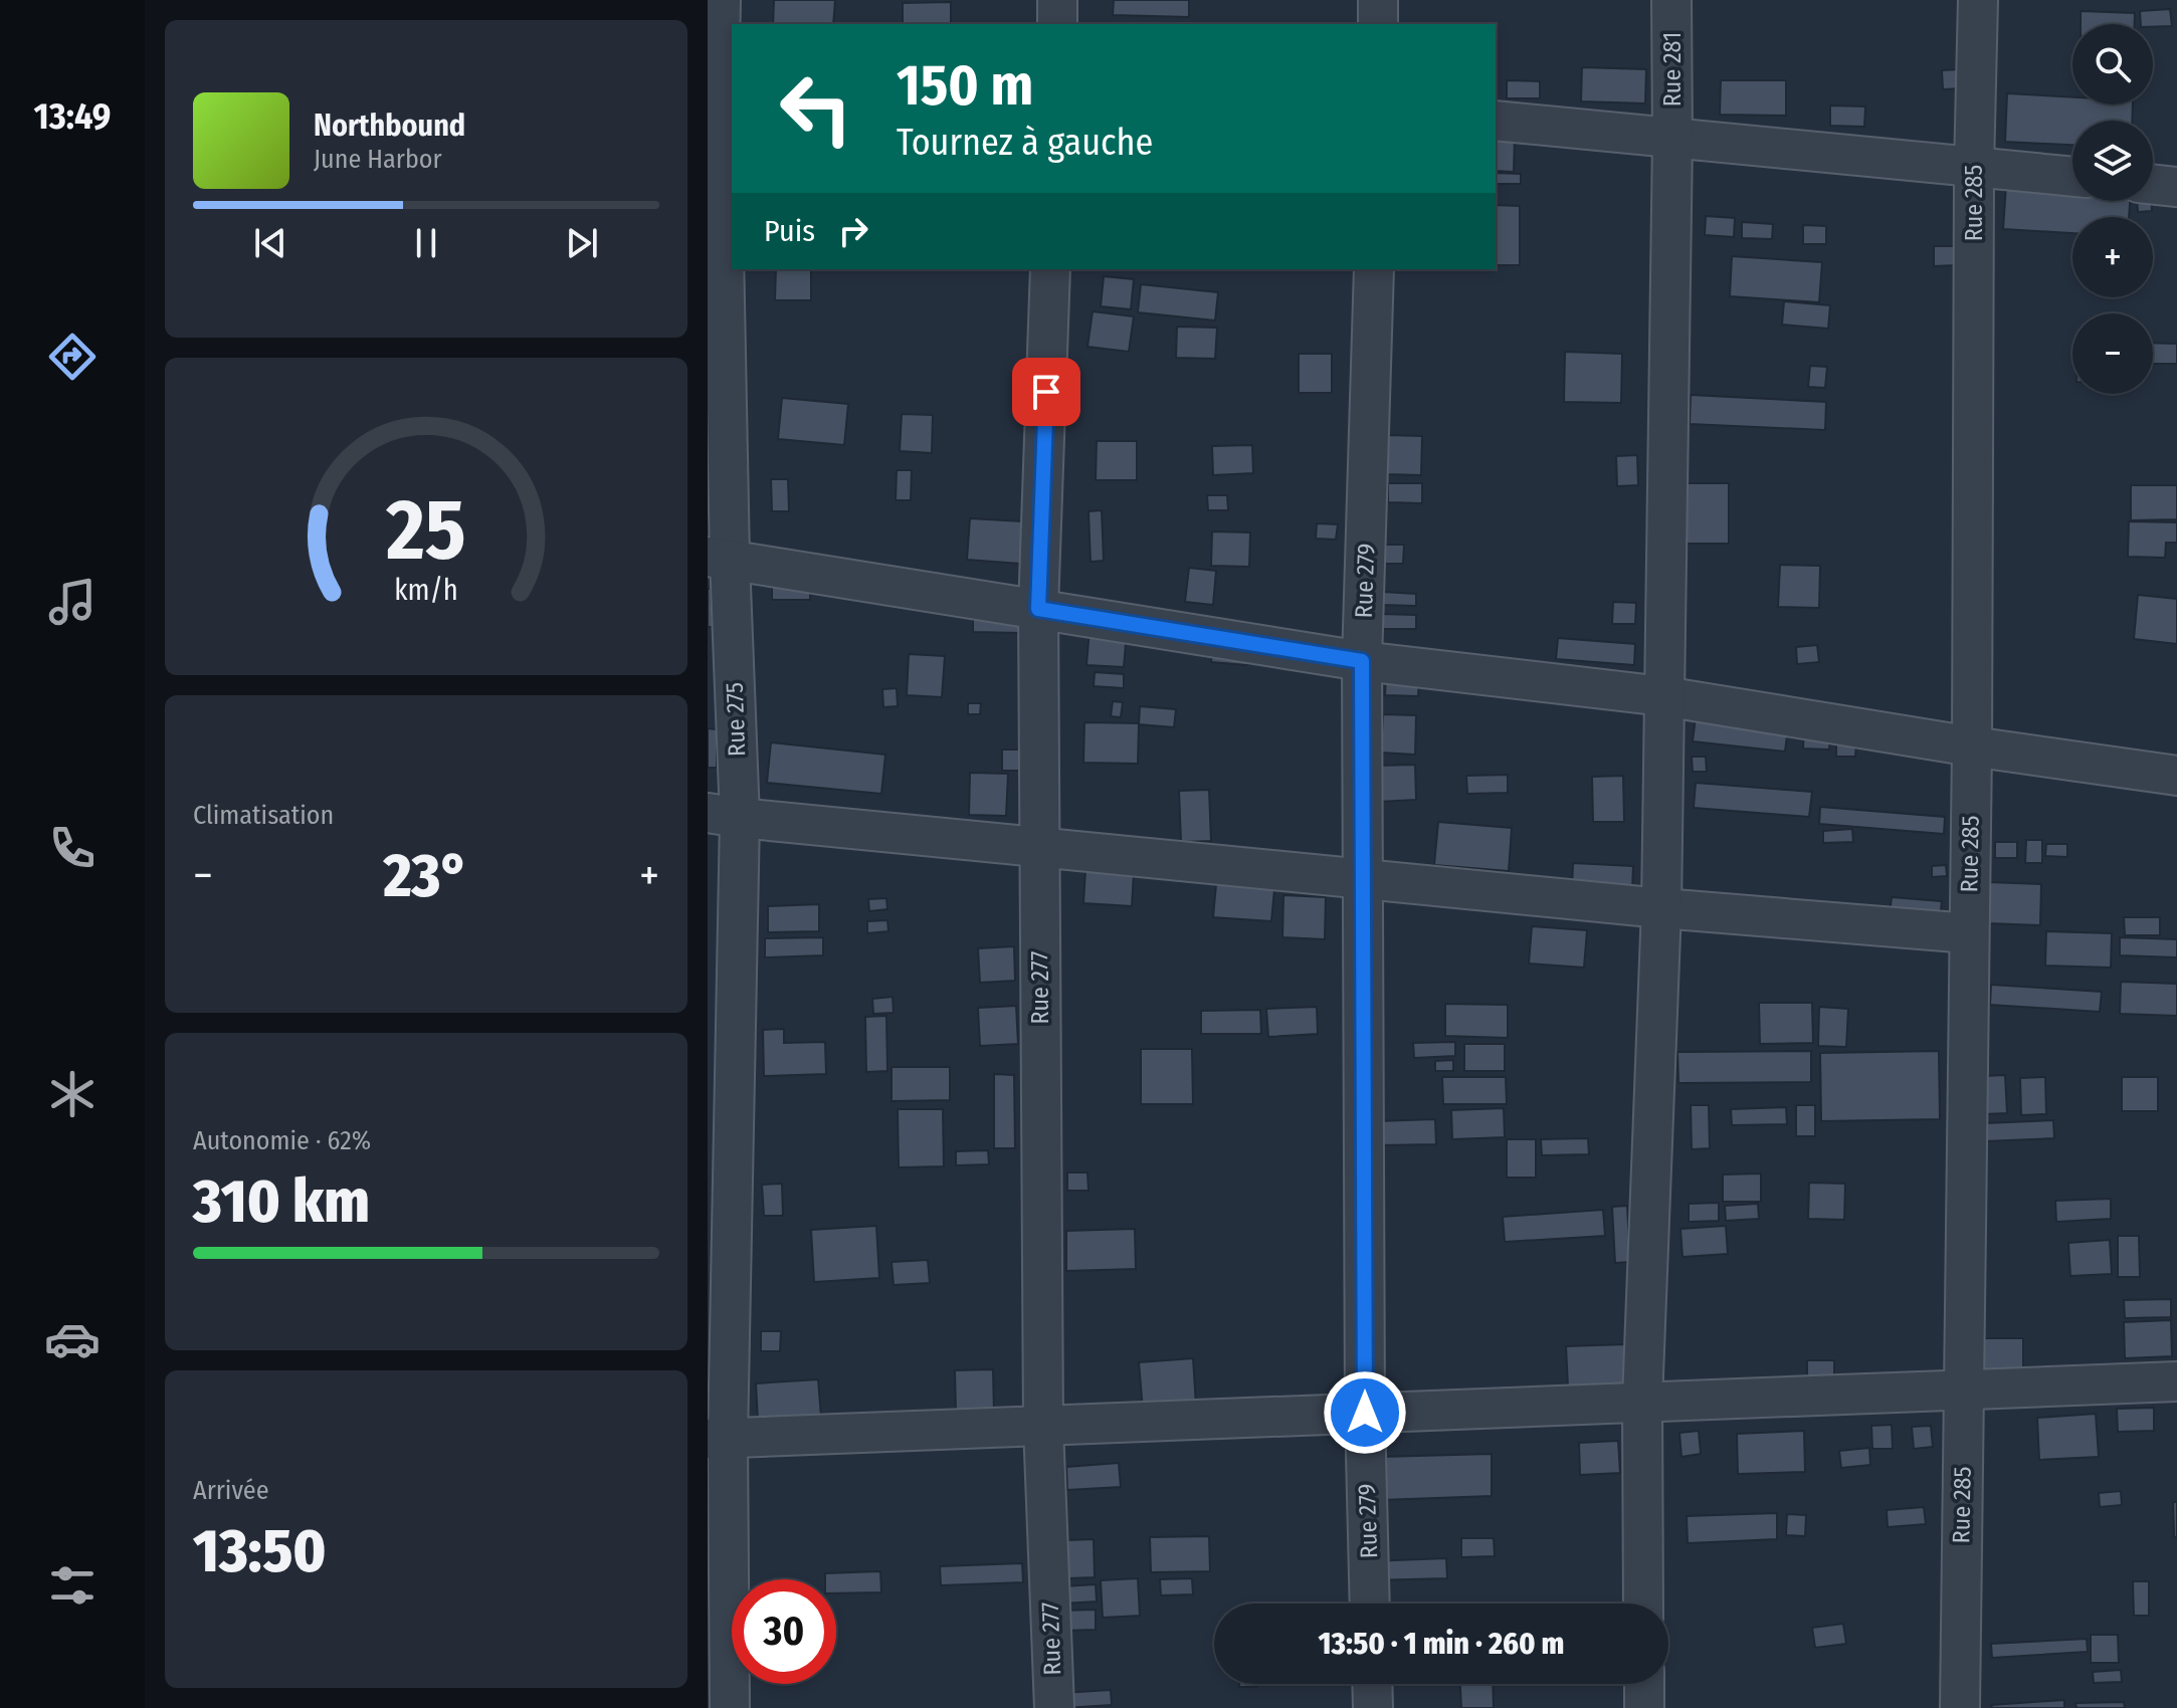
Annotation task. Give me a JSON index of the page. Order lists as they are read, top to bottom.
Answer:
{
  "streets": {
    "street": [
      "Rue 281",
      "Rue 285",
      "Rue 279",
      "Rue 275",
      "Rue 277"
    ]
  },
  "page": {
    "tabs": "13:49",
    "map_buttons": ["+", "−"],
    "turn": ["150 m", "Tournez à gauche"],
    "song": ["Northbound", "June Harbor"],
    "then": "Puis",
    "tile": [
      "Climatisation",
      ["Autonomie · 62%", "310 km"],
      ["Arrivée", "13:50"]
    ],
    "heat": ["−", "23°", "+"],
    "limit": "30",
    "trip": "13:50 · 1 min · 260 m",
    "gauge": ["25", "km/h"]
  }
}
